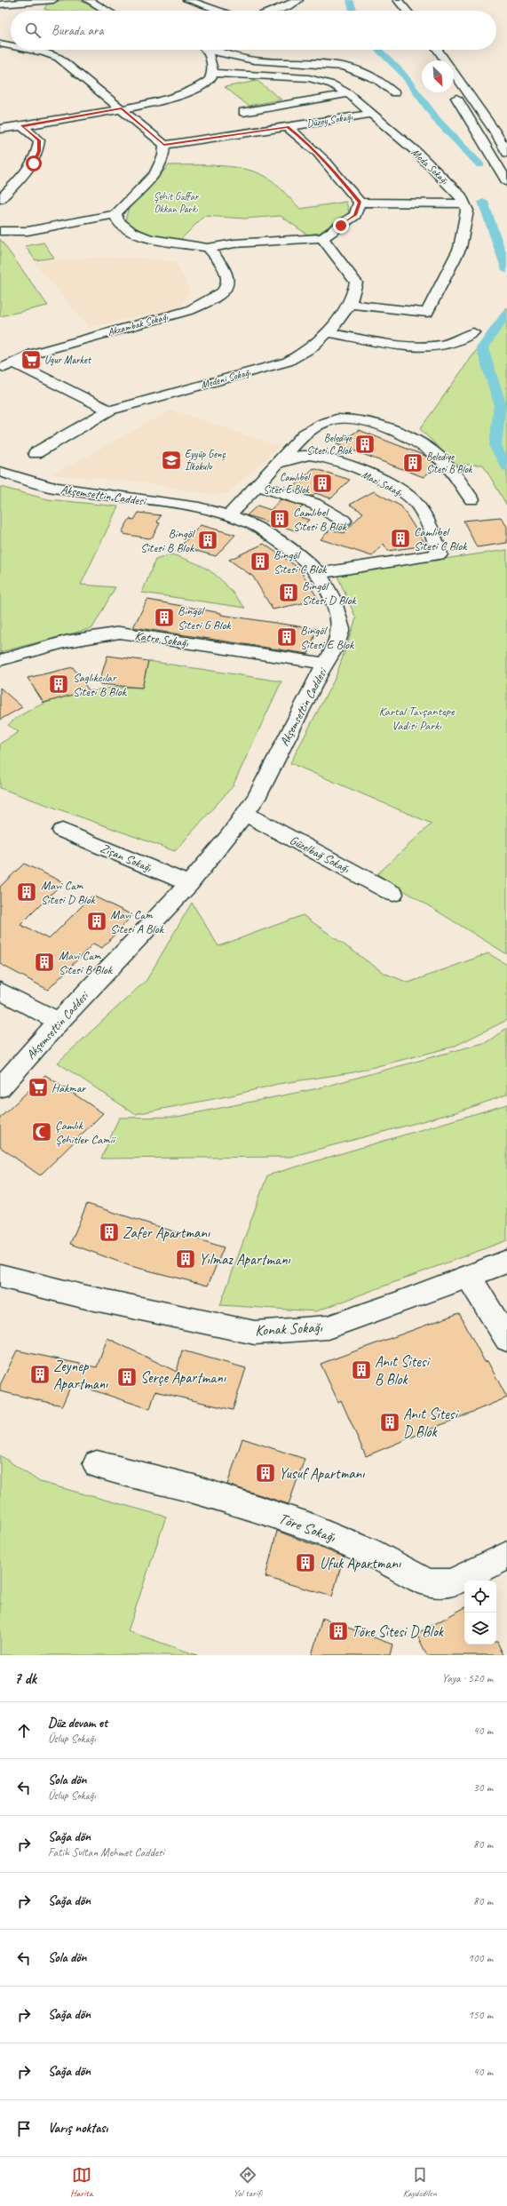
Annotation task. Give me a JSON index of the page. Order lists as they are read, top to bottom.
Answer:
{
  "streets": {
    "main road": [
      "Düzey Sokağı",
      "Moda Sokağı",
      "Akzambak Sokağı",
      "Medeni Sokağı",
      "Mazi Sokağı",
      "Akşemsettin Caddesi",
      "Katre Sokağı",
      "Güzelbağ Sokağı",
      "Zişan Sokağı",
      "Konak Sokağı",
      "Töre Sokağı"
    ]
  },
  "crossings": [
    ["Düzey Sokağı", "Moda Sokağı"],
    ["Mazi Sokağı", "Akşemsettin Caddesi"],
    ["Akşemsettin Caddesi", "Katre Sokağı"],
    ["Akşemsettin Caddesi", "Güzelbağ Sokağı"],
    ["Akşemsettin Caddesi", "Zişan Sokağı"]
  ],
  "parks": ["Şehit Gaffar Okkan Parkı", "Kartal Tavşantepe Vadisi Parkı"],
  "places": {
    "supermarket": ["Ugur Market", "Hakmar"],
    "building": [
      "Belediye Sitesi C Blok",
      "Belediye Sitesi B Blok",
      "Camlıbel Sitesi E Blok",
      "Camlıbel Sitesi B Blok",
      "Camlıbel Sitesi C Blok",
      "Bingöl Sitesi B Blok",
      "Bingöl Sitesi C Blok",
      "Bingöl Sitesi D Blok",
      "Bingöl Sitesi G Blok",
      "Bingöl Sitesi E Blok",
      "Saglıkcılar Sitesi B Blok",
      "Mavi Cam Sitesi D Blok",
      "Mavi Cam Sitesi A Blok",
      "Mavi Cam Sitesi B Blok",
      "Zafer Apartmanı",
      "Yılmaz Apartmanı",
      "Anıt Sitesi B Blok",
      "Zeynep Apartmanı",
      "Serçe Apartmanı",
      "Anıt Sitesi D Blok",
      "Yusuf Apartmanı",
      "Ufuk Apartmanı",
      "Töre Sitesi D Blok"
    ],
    "school or university": ["Eyyüp Genç İlkokulu"],
    "mosque": ["Çamlık Şehitler Camii"]
  },
  "north": "bottom right",
  "page": {
    "search": "Burada ara",
    "heading": ["7 dk", "Yaya · 520 m"],
    "list": [
      ["Düz devam et", "Üslup Sokağı", "40 m"],
      ["Sola dön", "Üslup Sokağı", "30 m"],
      ["Sağa dön", "Fatih Sultan Mehmet Caddesi", "80 m"],
      ["Sağa dön", "80 m"],
      ["Sola dön", "100 m"],
      ["Sağa dön", "150 m"],
      ["Sağa dön", "40 m"],
      "Varış noktası"
    ],
    "nav": ["Harita", "Yol tarifi", "Kaydedilen"]
  }
}
